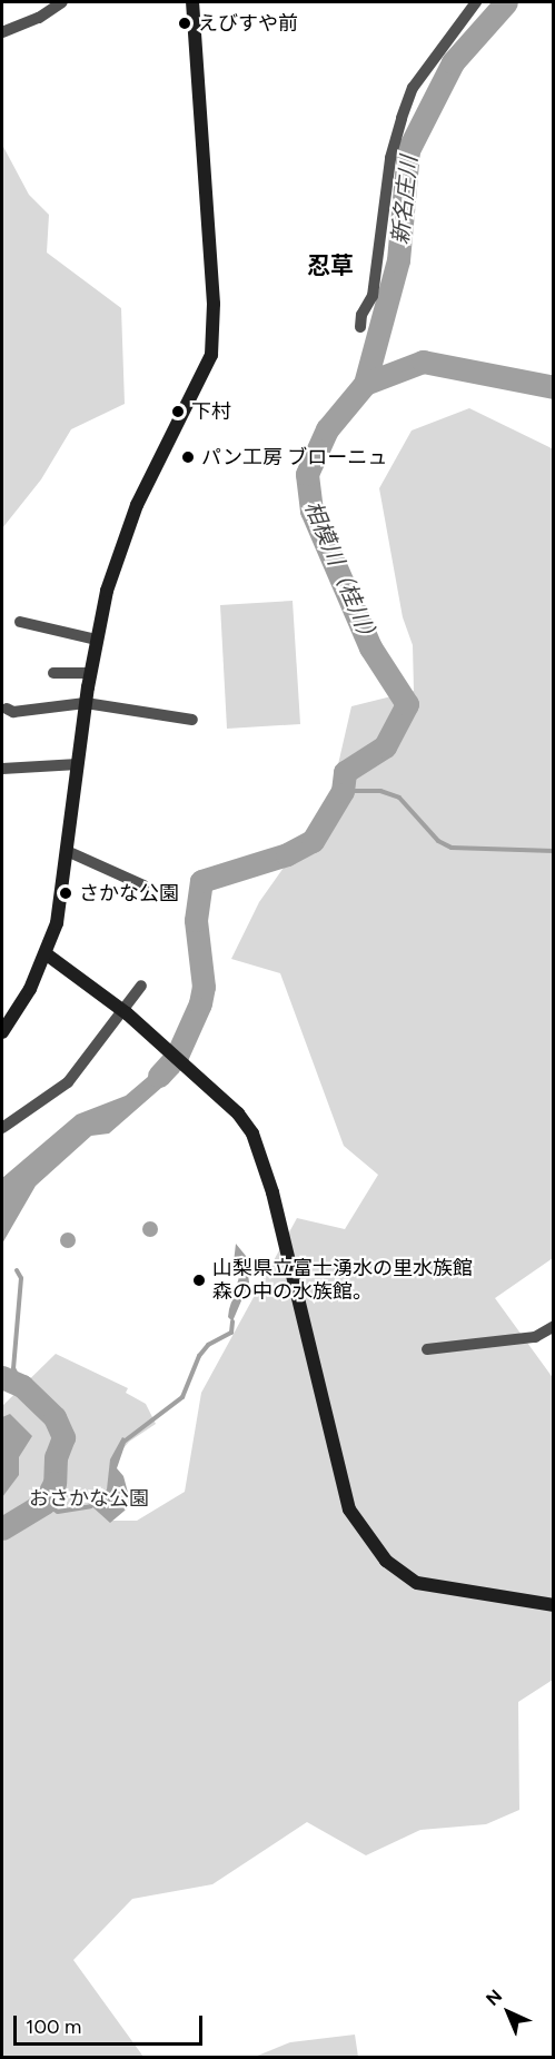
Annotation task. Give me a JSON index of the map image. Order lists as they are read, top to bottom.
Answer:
{
  "districts": ["忍草"],
  "water": ["新名庄川", "相模川（桂川）"],
  "parks": ["おさかな公園"],
  "places": [
    "えびすや前",
    "下村",
    "パン工房 ブローニュ",
    "さかな公園",
    "山梨県立富士湧水の里水族館 森の中の水族館。"
  ],
  "scale_bar": "100 m",
  "north": "top left"
}
